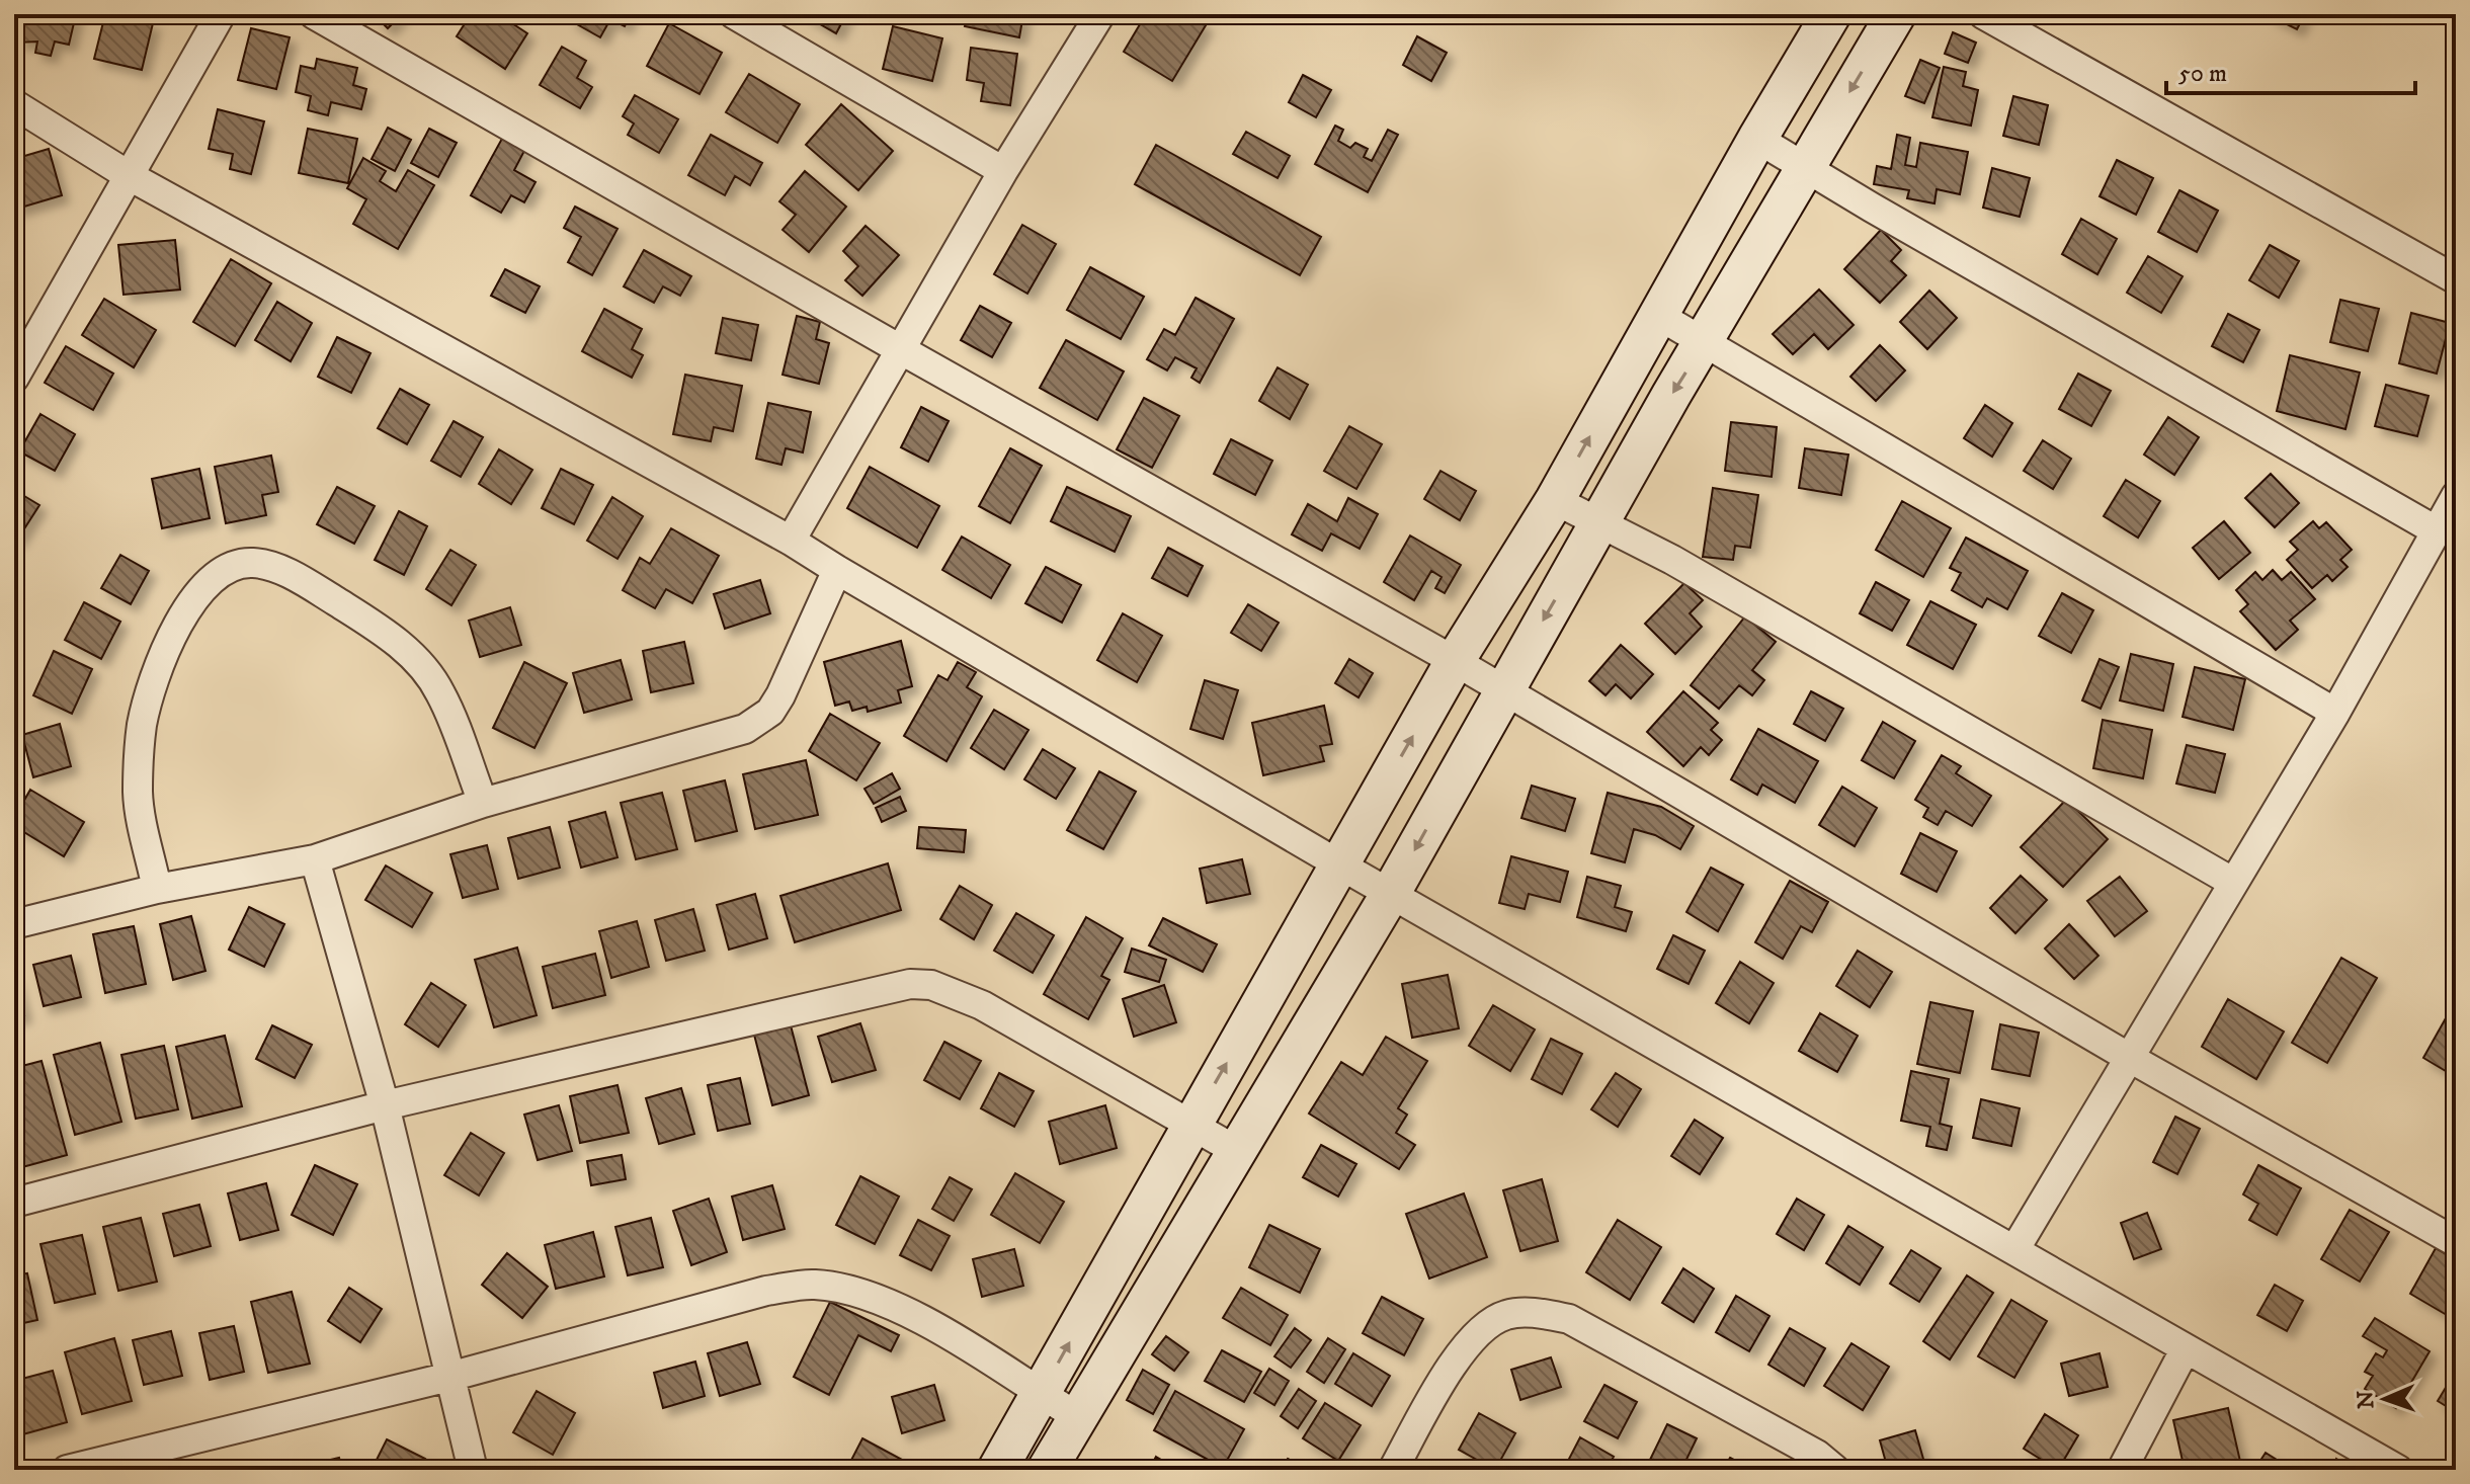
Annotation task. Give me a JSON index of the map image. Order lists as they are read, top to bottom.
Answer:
{
  "scale_bar": "50 m",
  "north": "left"
}
